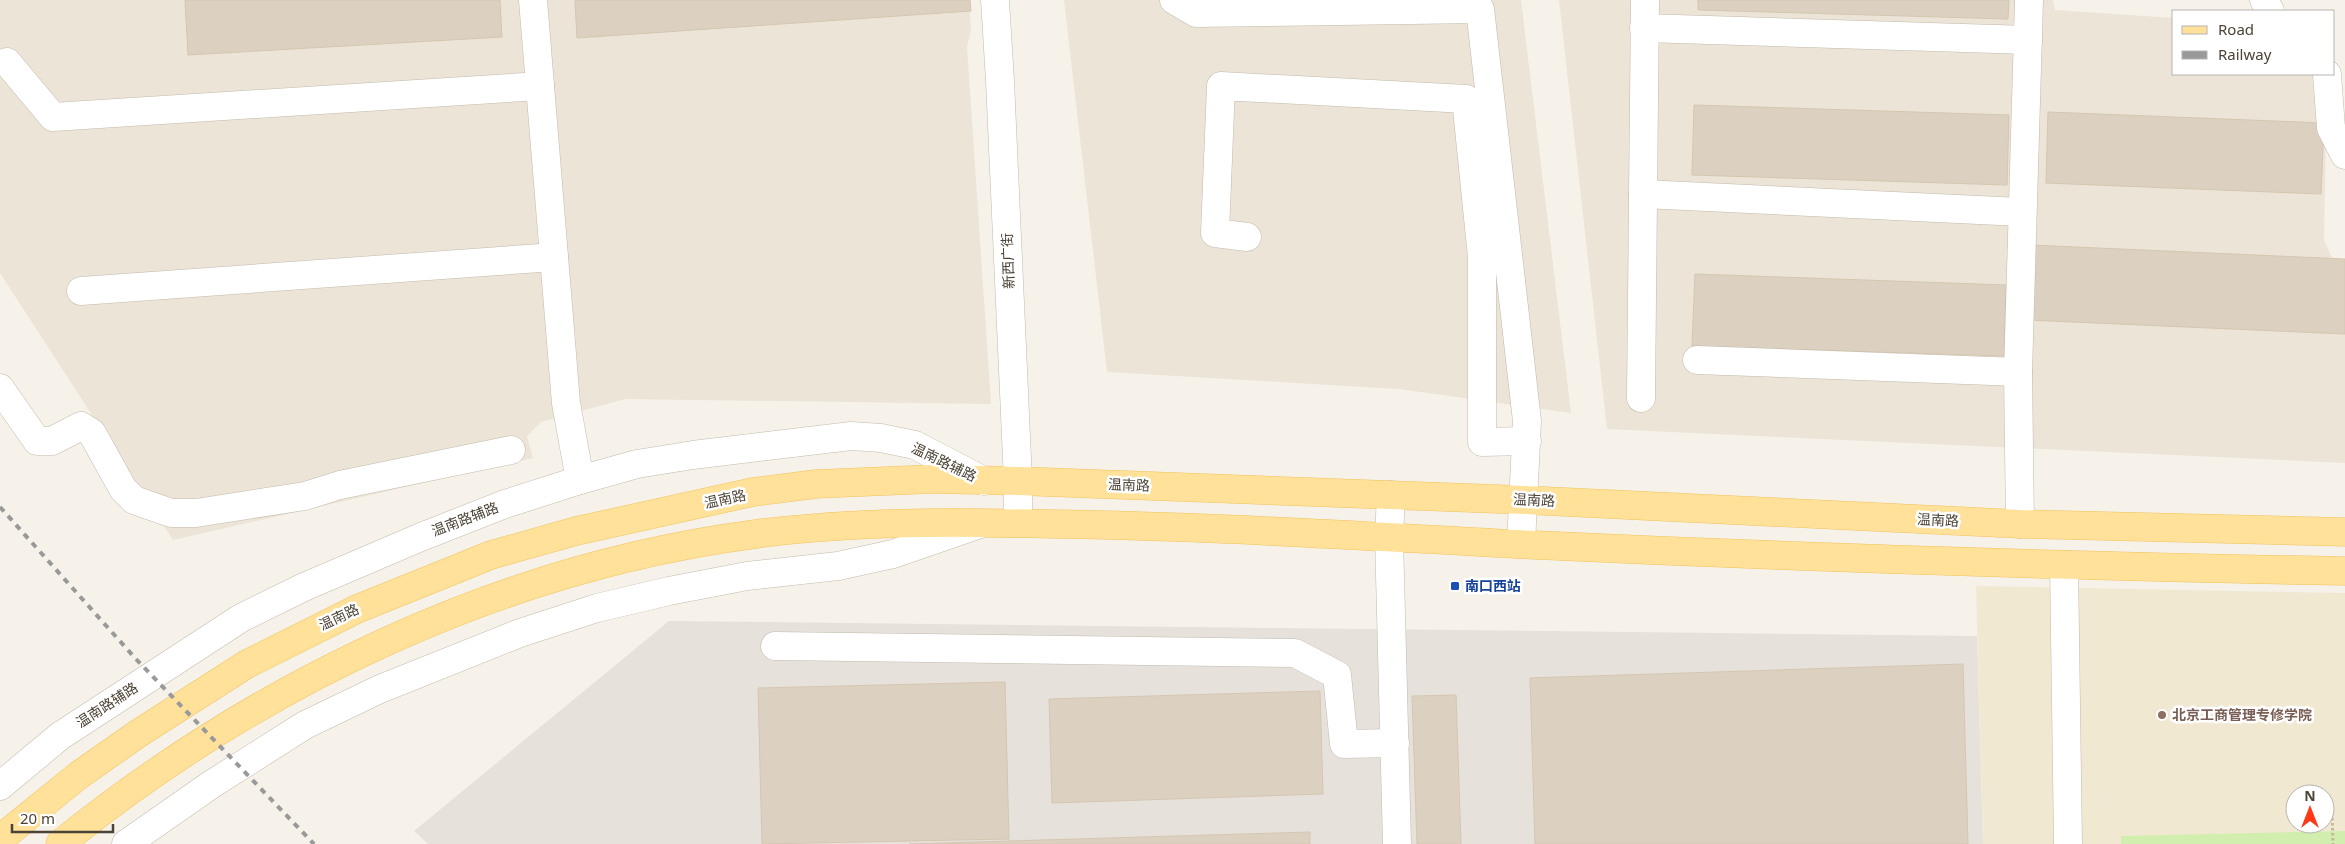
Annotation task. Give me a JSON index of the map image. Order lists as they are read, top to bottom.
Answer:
{
  "streets": {
    "main road": ["温南路"],
    "street": ["新西广街", "温南路辅路"]
  },
  "crossings": [
    ["新西广街", "温南路"],
    ["温南路辅路", "温南路"]
  ],
  "places": {
    "transit": ["南口西站"],
    "other": ["北京工商管理专修学院"]
  },
  "legend": ["Road", "Railway"],
  "scale_bar": "20 m",
  "north": "top"
}
